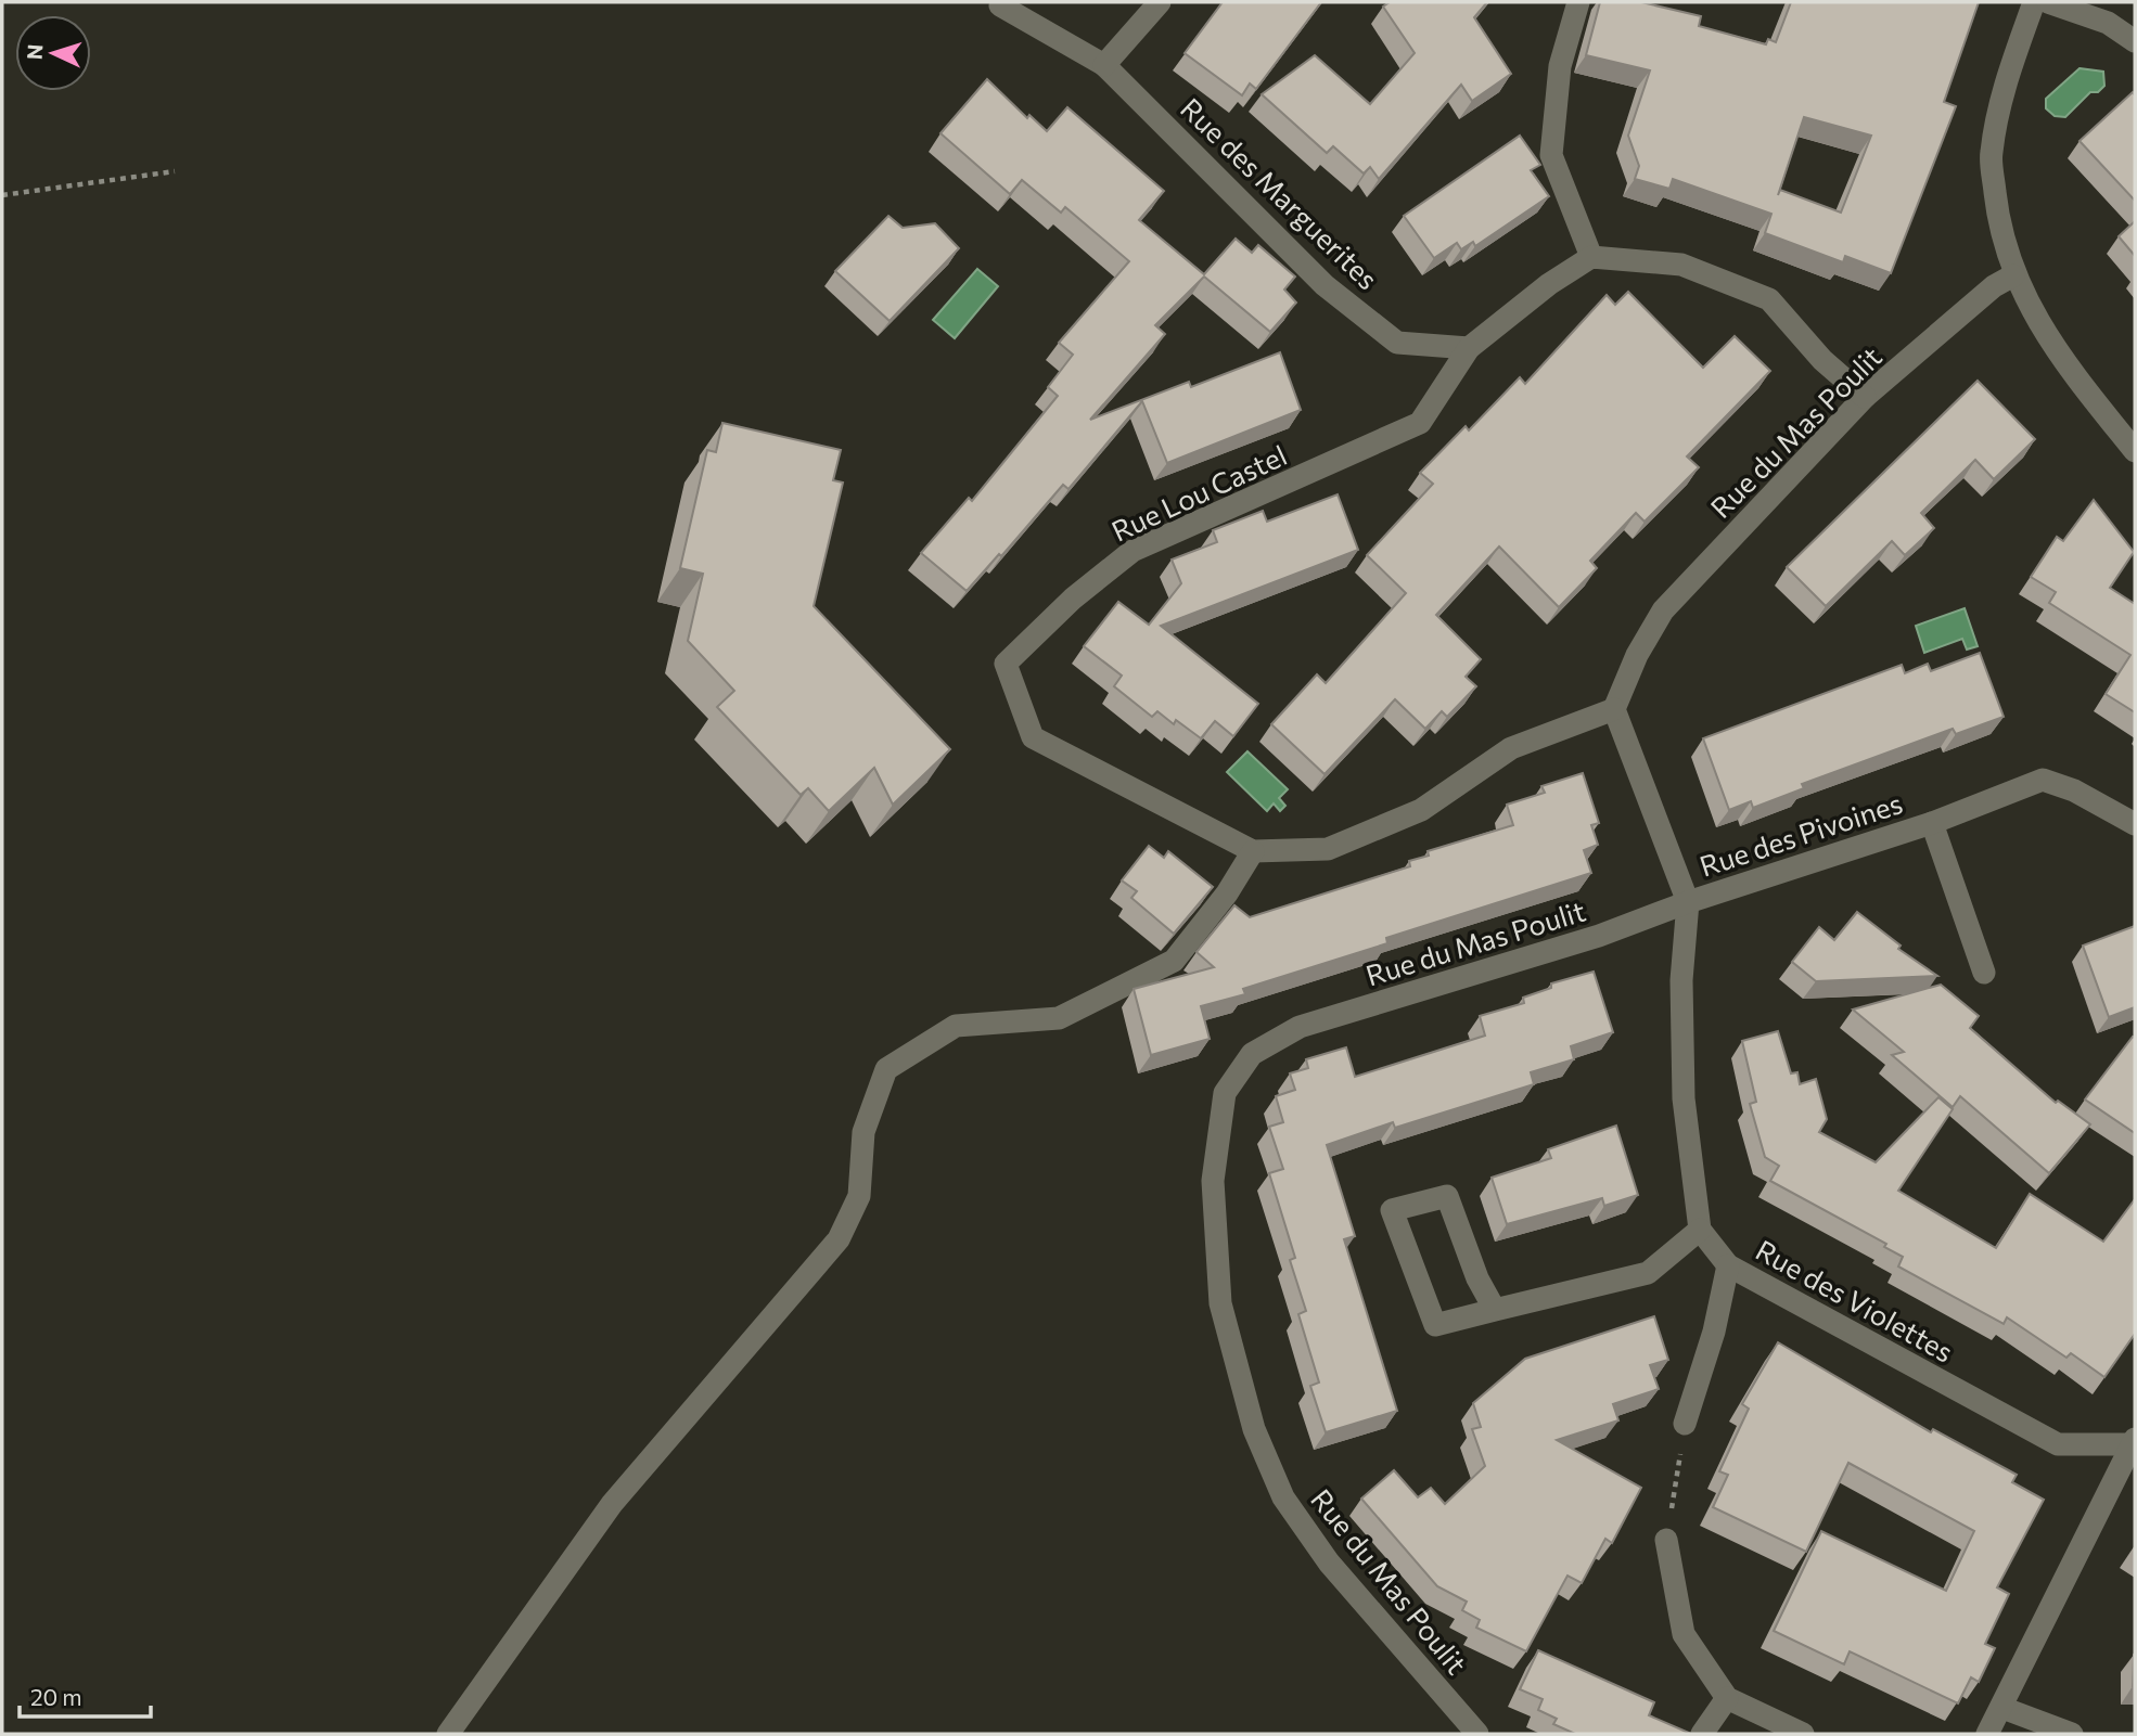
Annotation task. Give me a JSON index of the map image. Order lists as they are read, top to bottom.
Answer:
{
  "streets": {
    "street": [
      "Rue des Marguerites",
      "Rue du Mas Poulit",
      "Rue Lou Castel",
      "Rue des Pivoines",
      "Rue des Violettes"
    ]
  },
  "crossings": [
    ["Rue des Marguerites", "Rue Lou Castel"],
    ["Rue du Mas Poulit", "Rue Lou Castel"],
    ["Rue du Mas Poulit", "Rue des Pivoines"]
  ],
  "scale_bar": "20 m",
  "north": "left"
}
